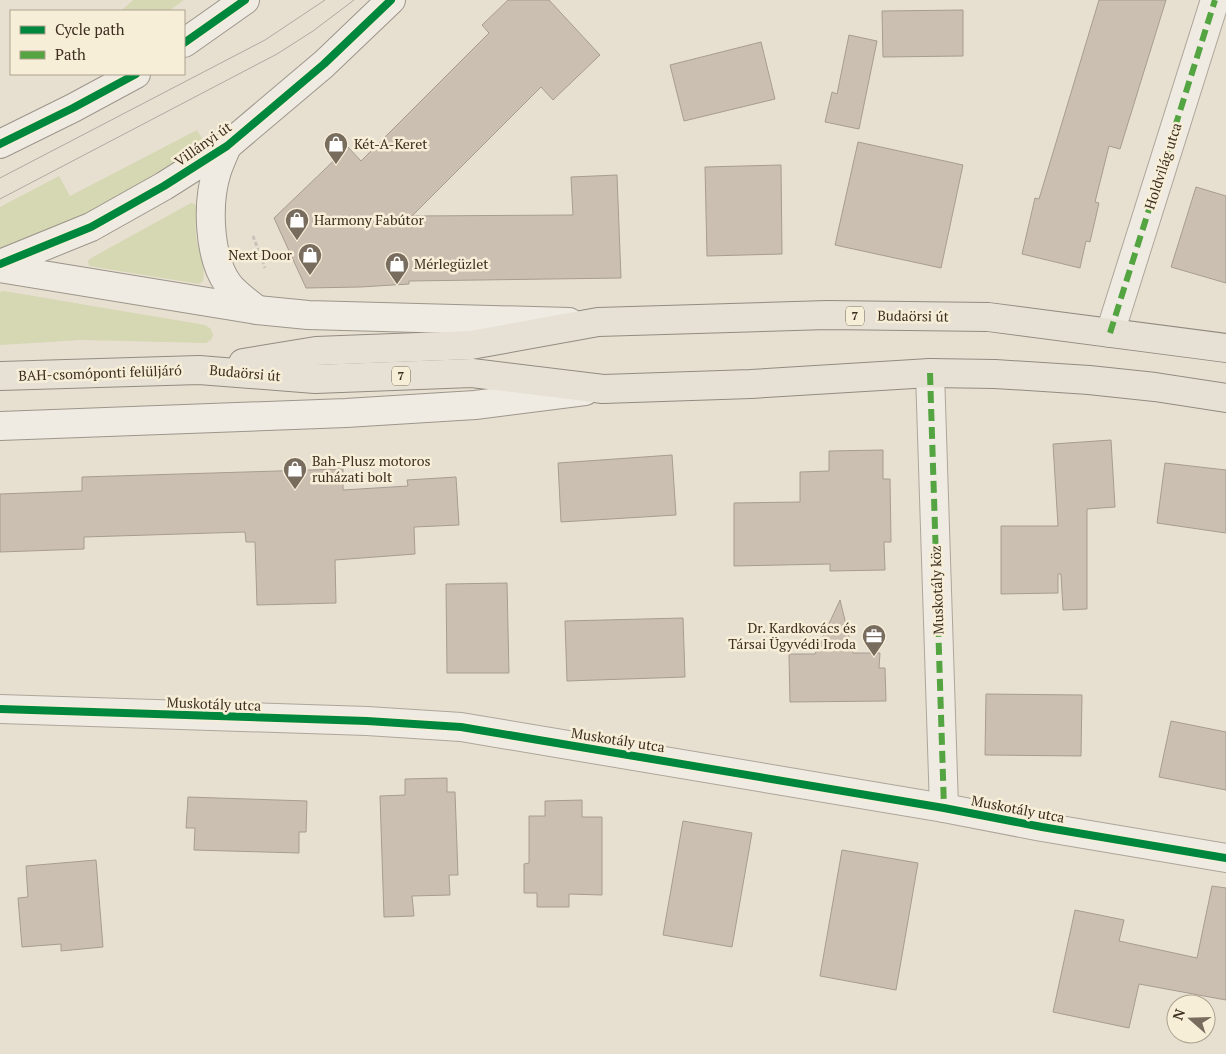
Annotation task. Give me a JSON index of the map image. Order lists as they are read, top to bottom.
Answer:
{
  "streets": {
    "main road": [
      "Villányi út",
      "Holdvilág utca",
      "7",
      "Budaörsi út",
      "BAH-csomóponti felüljáró",
      "Muskotály köz",
      "Muskotály utca"
    ]
  },
  "crossings": [
    ["Holdvilág utca", "Budaörsi út"],
    ["Budaörsi út", "BAH-csomóponti felüljáró"],
    ["Budaörsi út", "Muskotály köz"],
    ["Muskotály köz", "Muskotály utca"]
  ],
  "places": {
    "shop": [
      "Két-A-Keret",
      "Harmony Fabútor",
      "Next Door",
      "Mérlegüzlet",
      "Bah-Plusz motoros ruházati bolt"
    ],
    "office": ["Dr. Kardkovács és Társai Ügyvédi Iroda"]
  },
  "legend": ["Cycle path", "Path"],
  "north": "left"
}
